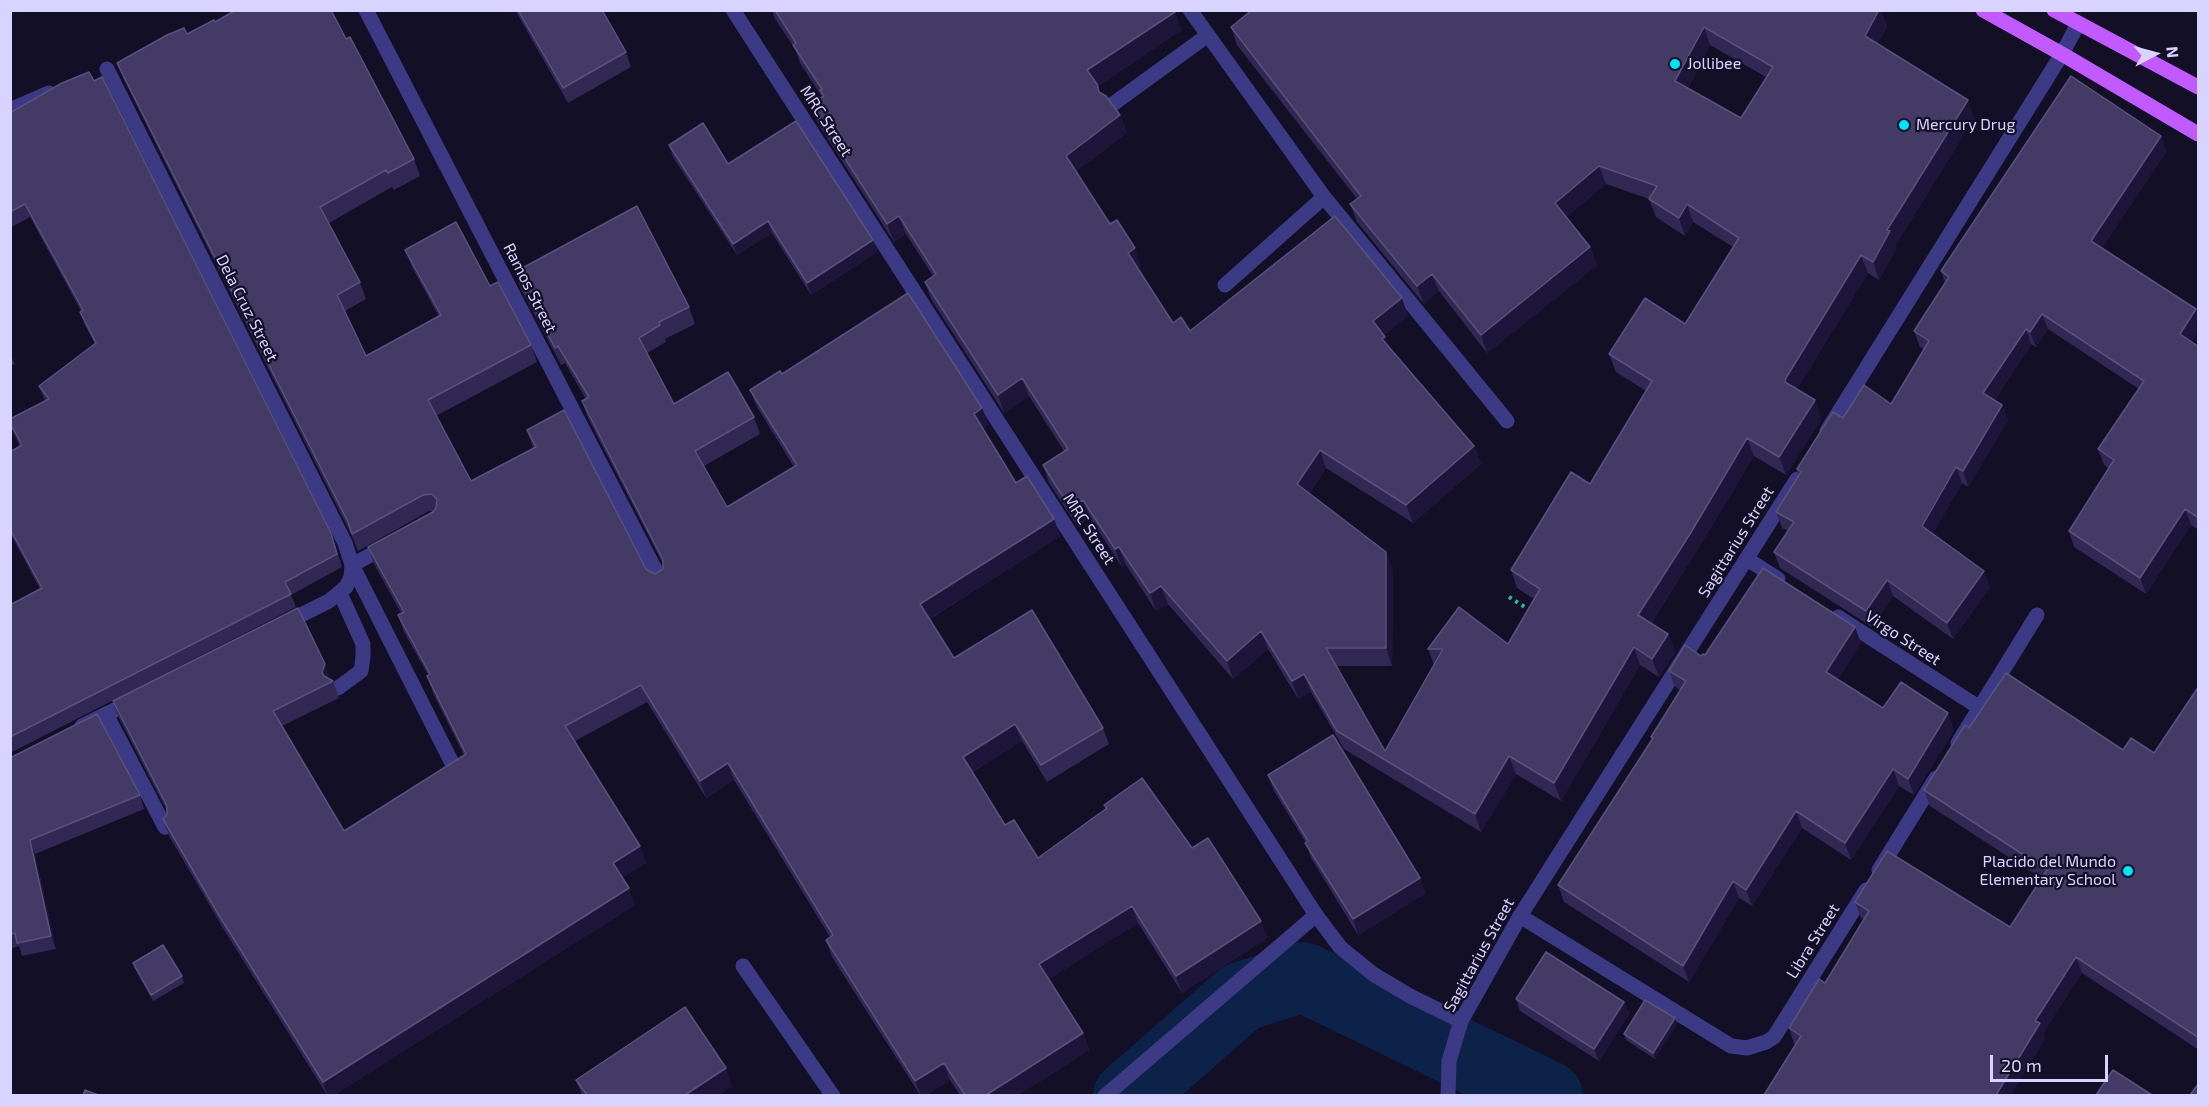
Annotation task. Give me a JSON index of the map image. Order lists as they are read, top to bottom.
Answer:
{
  "streets": {
    "street": [
      "MRC Street",
      "Ramos Street",
      "Dela Cruz Street",
      "Sagittarius Street",
      "Virgo Street",
      "Libra Street"
    ]
  },
  "crossings": [
    ["MRC Street", "Sagittarius Street"],
    ["Sagittarius Street", "Libra Street"],
    ["Virgo Street", "Libra Street"]
  ],
  "places": ["Jollibee", "Mercury Drug", "Placido del Mundo Elementary School"],
  "scale_bar": "20 m",
  "north": "right"
}
